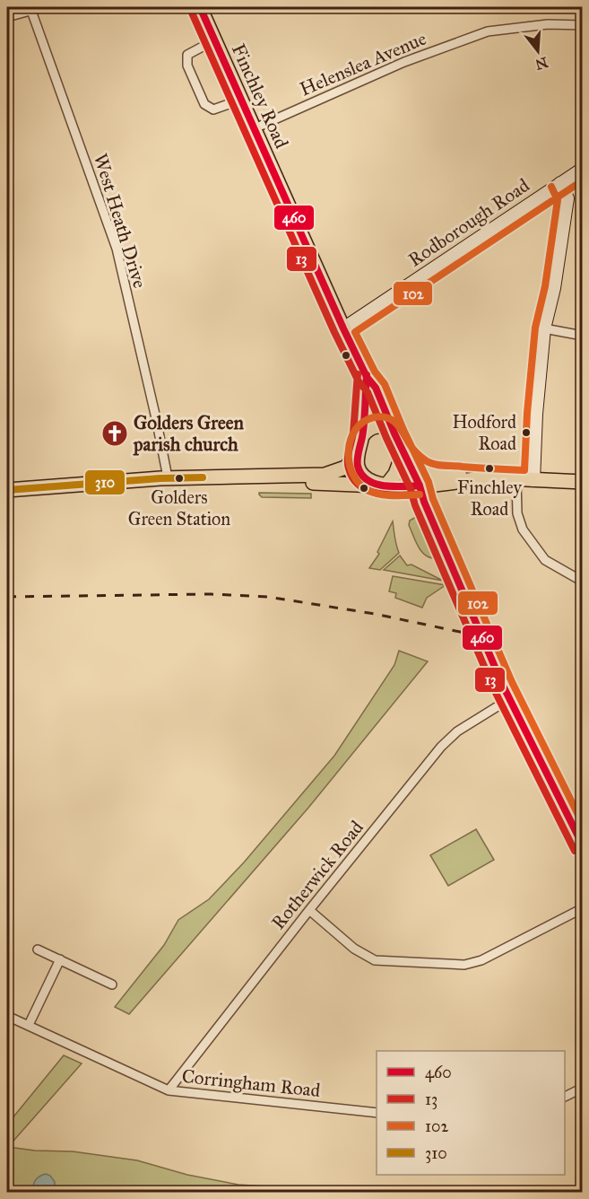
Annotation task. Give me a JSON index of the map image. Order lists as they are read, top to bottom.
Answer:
{
  "streets": {
    "main road": ["Finchley Road"],
    "street": [
      "Helenslea Avenue",
      "West Heath Drive",
      "Rodborough Road",
      "Rotherwick Road",
      "Corringham Road"
    ]
  },
  "crossings": [
    ["Helenslea Avenue", "Finchley Road"],
    ["Finchley Road", "Rodborough Road"],
    ["Finchley Road", "Rotherwick Road"],
    ["Rotherwick Road", "Corringham Road"]
  ],
  "places": {
    "other": ["Hodford Road", "Finchley Road", "Golders Green Station"],
    "church": ["Golders Green parish church"]
  },
  "lines": [
    "transit line 460",
    "transit line 13",
    "transit line 102",
    "transit line 310"
  ],
  "legend": [
    "460",
    "13",
    "102",
    "310"
  ],
  "north": "bottom"
}
